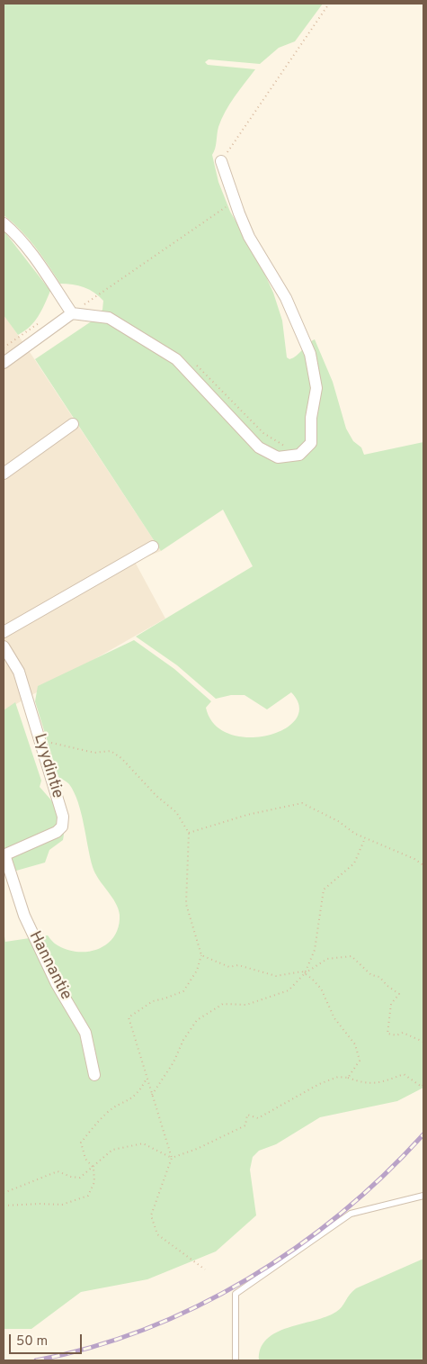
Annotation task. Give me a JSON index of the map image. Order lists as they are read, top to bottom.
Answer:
{
  "streets": {
    "street": ["Lyydintie", "Hannantie"]
  },
  "crossings": [
    ["Lyydintie", "Hannantie"]
  ],
  "scale_bar": "50 m"
}
